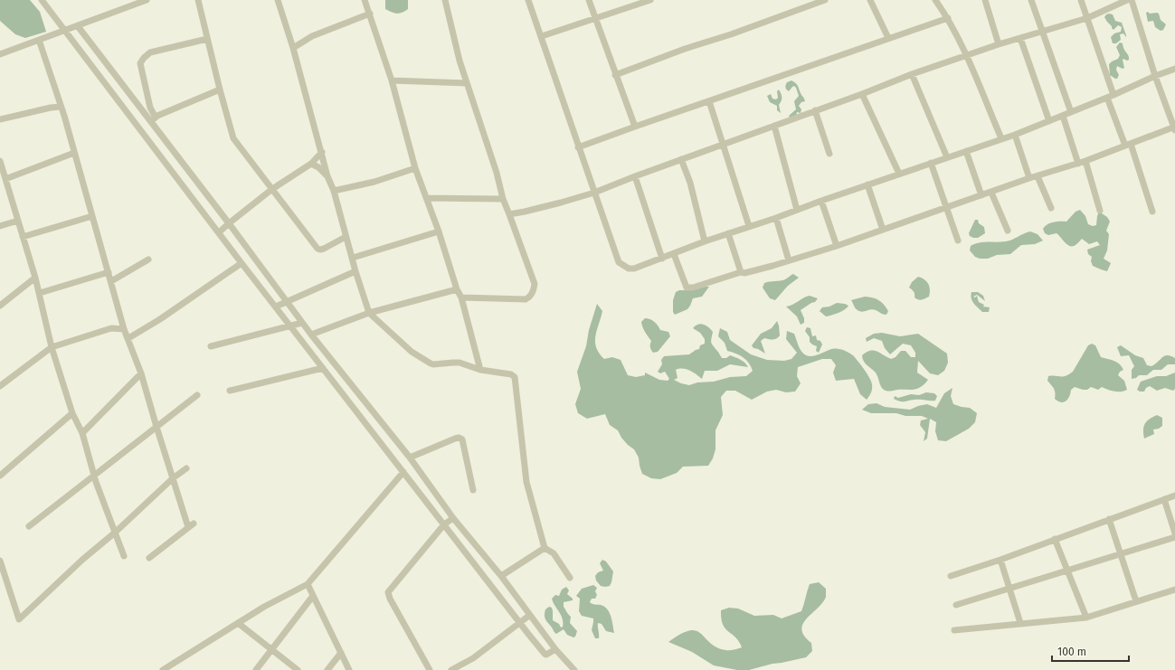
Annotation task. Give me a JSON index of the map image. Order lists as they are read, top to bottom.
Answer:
{
  "scale_bar": "100 m"
}
